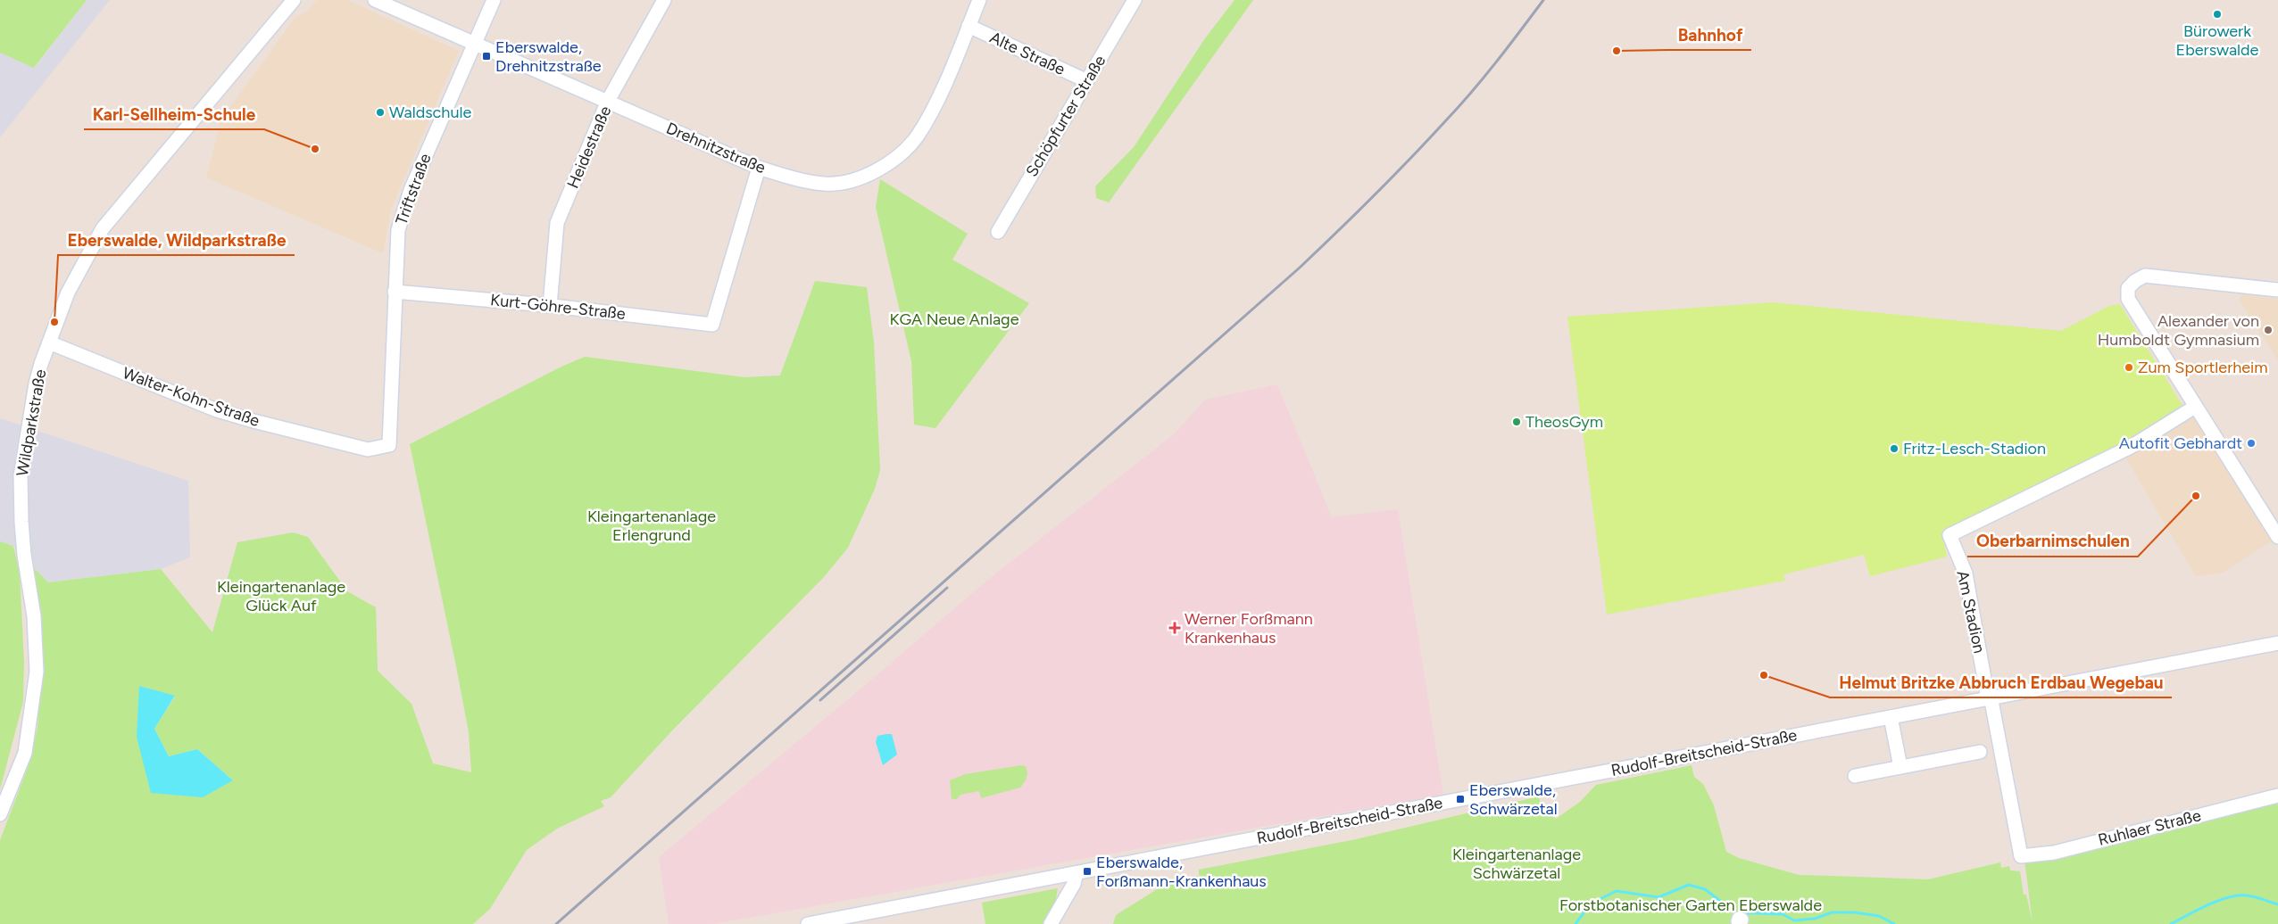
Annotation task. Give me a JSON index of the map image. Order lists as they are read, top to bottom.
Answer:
{
  "streets": {
    "street": [
      "Alte Straße",
      "Schöpfurter Straße",
      "Heidestraße",
      "Drehnitzstraße",
      "Triftstraße",
      "Kurt-Göhre-Straße",
      "Walter-Kohn-Straße",
      "Wildparkstraße",
      "Am Stadion",
      "Rudolf-Breitscheid-Straße",
      "Ruhlaer Straße"
    ]
  },
  "crossings": [
    ["Alte Straße", "Schöpfurter Straße"],
    ["Alte Straße", "Drehnitzstraße"],
    ["Heidestraße", "Drehnitzstraße"],
    ["Heidestraße", "Kurt-Göhre-Straße"],
    ["Drehnitzstraße", "Triftstraße"],
    ["Drehnitzstraße", "Kurt-Göhre-Straße"],
    ["Triftstraße", "Kurt-Göhre-Straße"],
    ["Triftstraße", "Walter-Kohn-Straße"],
    ["Walter-Kohn-Straße", "Wildparkstraße"],
    ["Am Stadion", "Rudolf-Breitscheid-Straße"],
    ["Am Stadion", "Ruhlaer Straße"]
  ],
  "parks": [
    "KGA Neue Anlage",
    "Kleingartenanlage Erlengrund",
    "Kleingartenanlage Glück Auf",
    "Kleingartenanlage Schwärzetal",
    "Forstbotanischer Garten Eberswalde"
  ],
  "places": {
    "other": [
      "Bürowerk Eberswalde",
      "Bahnhof",
      "Waldschule",
      "Karl-Sellheim-Schule",
      "Eberswalde, Wildparkstraße",
      "Alexander von Humboldt Gymnasium",
      "Zum Sportlerheim",
      "TheosGym",
      "Autofit Gebhardt",
      "Fritz-Lesch-Stadion",
      "Oberbarnimschulen",
      "Helmut Britzke Abbruch Erdbau Wegebau"
    ],
    "transit": ["Eberswalde, Drehnitzstraße", "Eberswalde, Schwärzetal", "Eberswalde, Forßmann-Krankenhaus"],
    "health": ["Werner Forßmann Krankenhaus"]
  }
}
